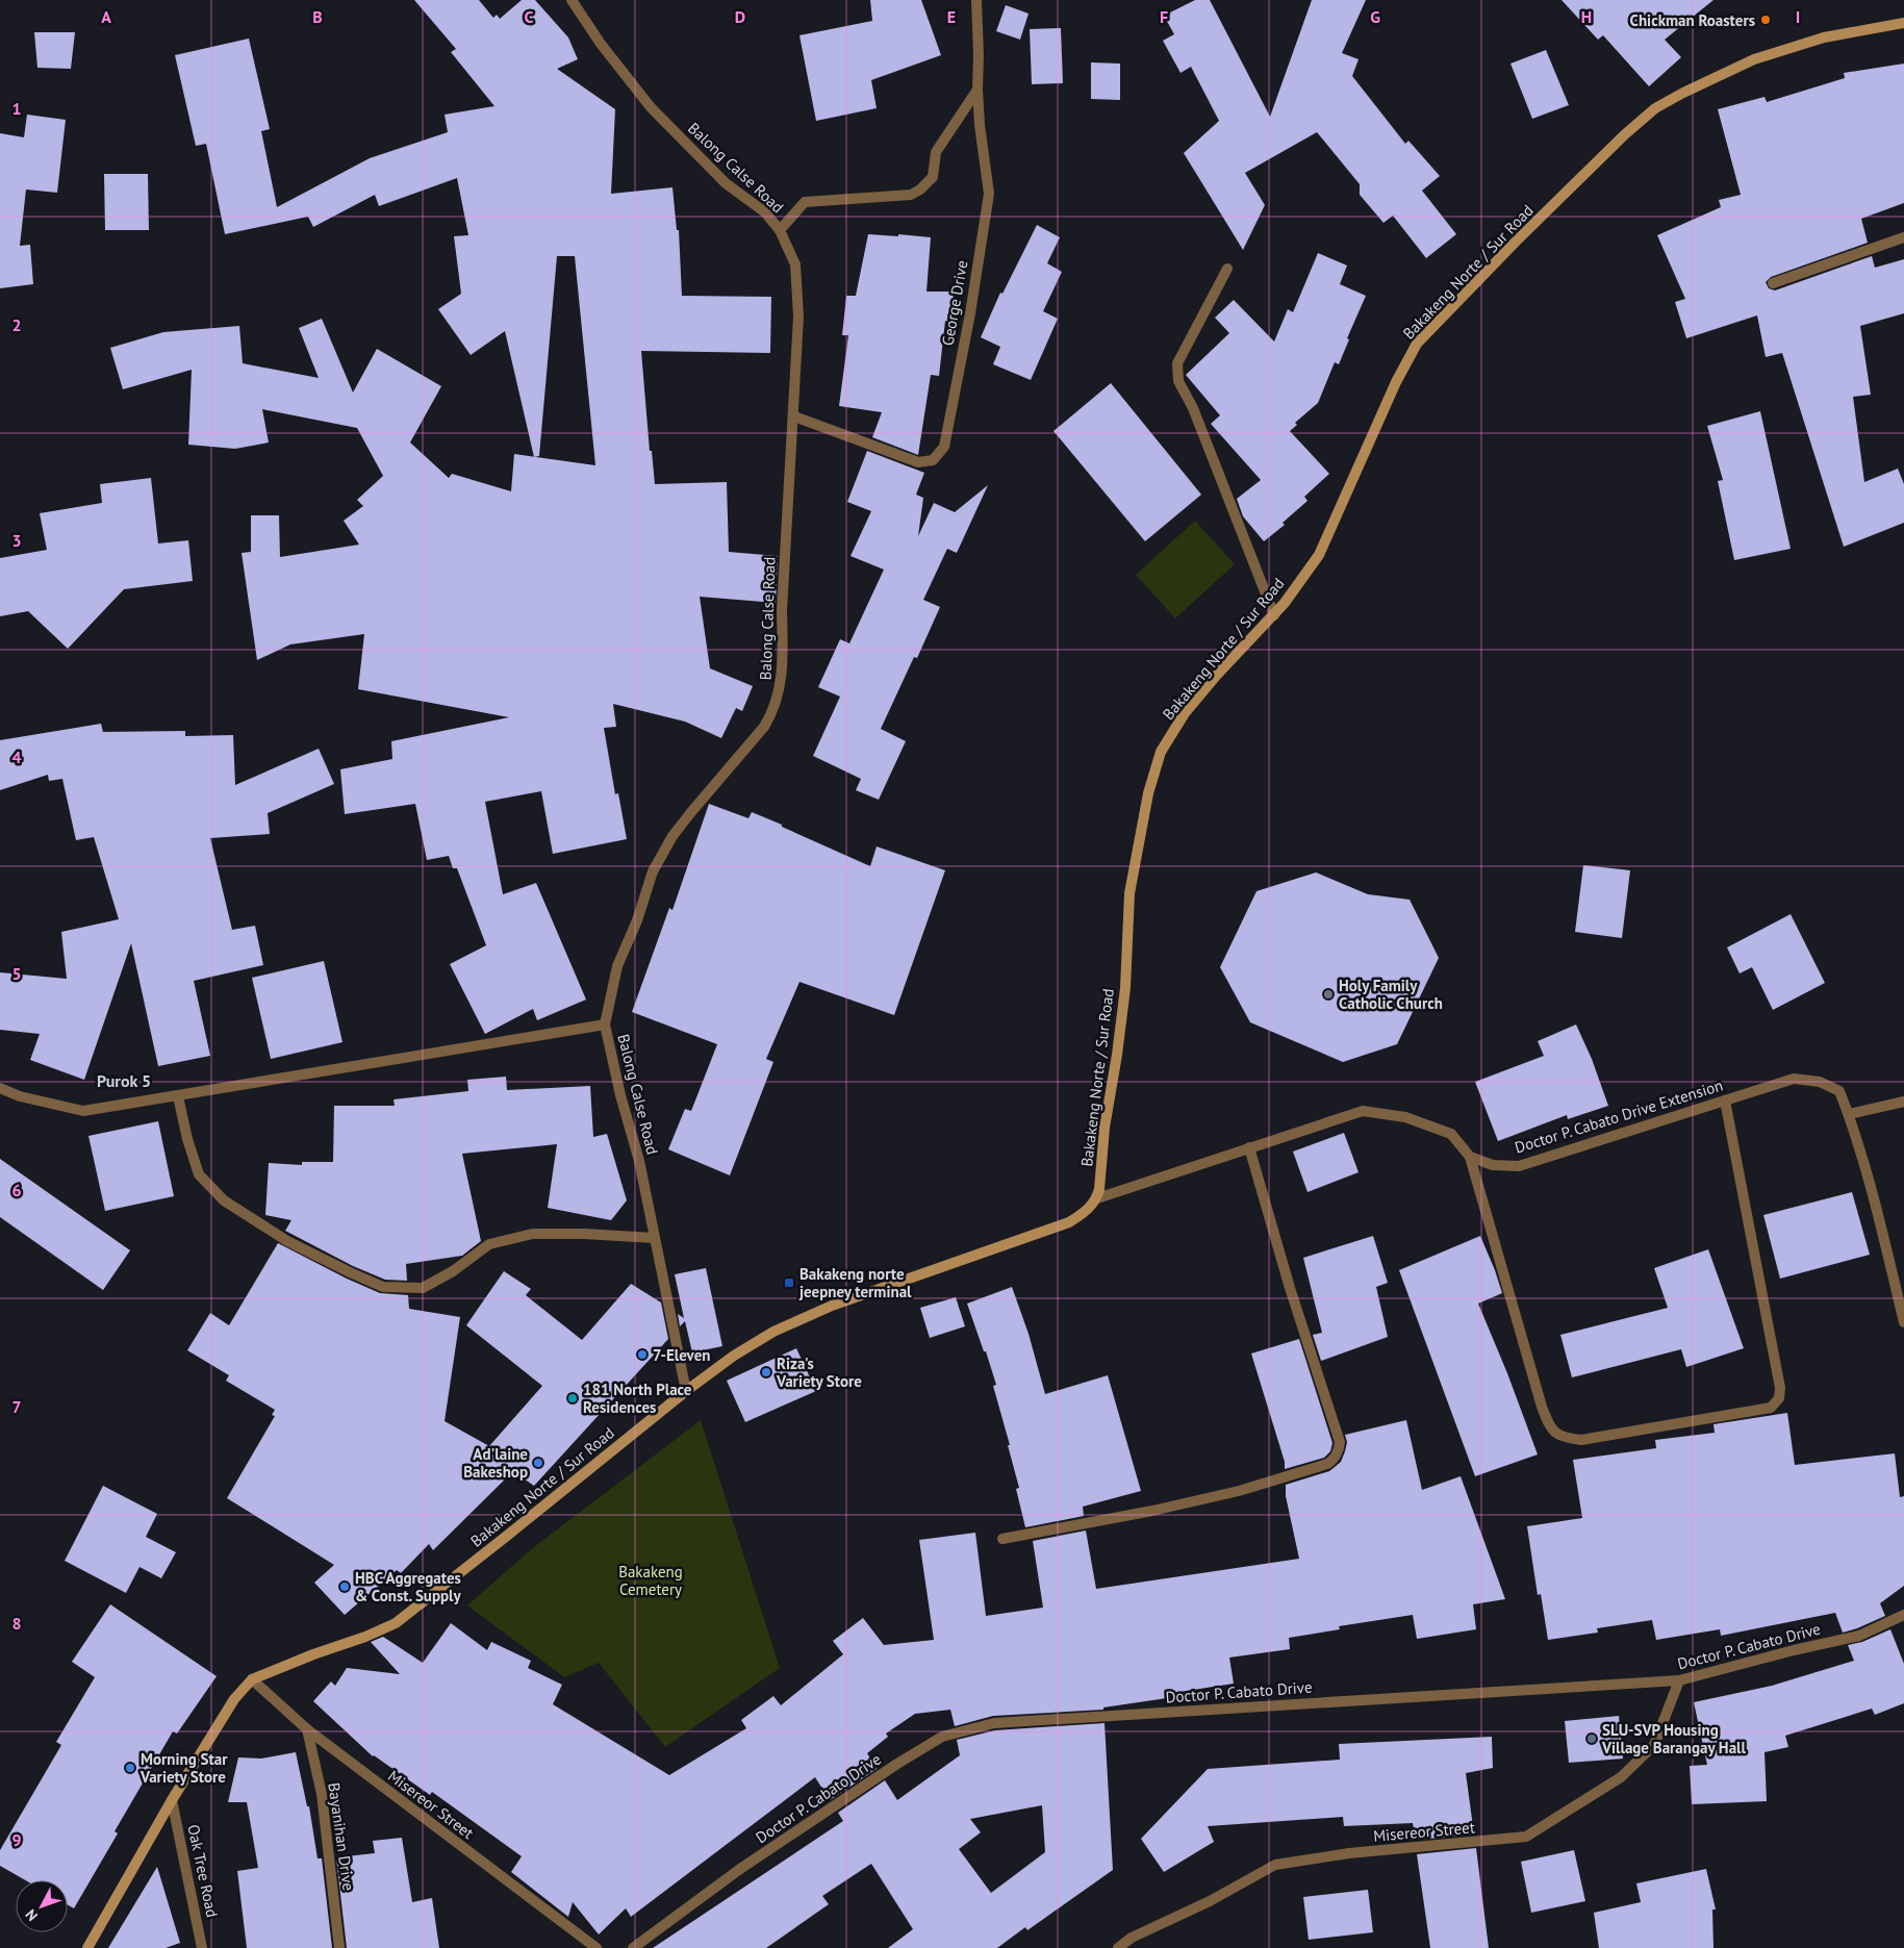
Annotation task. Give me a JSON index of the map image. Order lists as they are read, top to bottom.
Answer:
{
  "streets": {
    "main road": ["Bakakeng Norte / Sur Road"],
    "street": [
      "Balong Calse Road",
      "George Drive",
      "Doctor P. Cabato Drive Extension",
      "Doctor P. Cabato Drive",
      "Misereor Street",
      "Bayanihan Drive",
      "Oak Tree Road"
    ]
  },
  "crossings": [
    ["Balong Calse Road", "Bakakeng Norte / Sur Road"],
    ["Balong Calse Road", "George Drive"],
    ["Bakakeng Norte / Sur Road", "Doctor P. Cabato Drive Extension"],
    ["Bakakeng Norte / Sur Road", "Misereor Street"],
    ["Bakakeng Norte / Sur Road", "Oak Tree Road"],
    ["Doctor P. Cabato Drive", "Misereor Street"],
    ["Misereor Street", "Bayanihan Drive"]
  ],
  "districts": ["Purok 5"],
  "parks": ["Bakakeng Cemetery"],
  "places": {
    "other": [
      "Chickman Roasters",
      "Holy Family Catholic Church",
      "7-Eleven",
      "Riza's Variety Store",
      "181 North Place Residences",
      "Ad'laine Bakeshop",
      "HBC Aggregates & Const. Supply",
      "SLU-SVP Housing Village Barangay Hall",
      "Morning Star Variety Store"
    ],
    "transit": ["Bakakeng norte jeepney terminal"]
  },
  "north": "bottom left",
  "grid": {
    "columns": [
      "A",
      "B",
      "C",
      "D",
      "E",
      "F",
      "G",
      "H",
      "I"
    ],
    "rows": [
      "1",
      "2",
      "3",
      "4",
      "5",
      "6",
      "7",
      "8",
      "9"
    ]
  }
}
